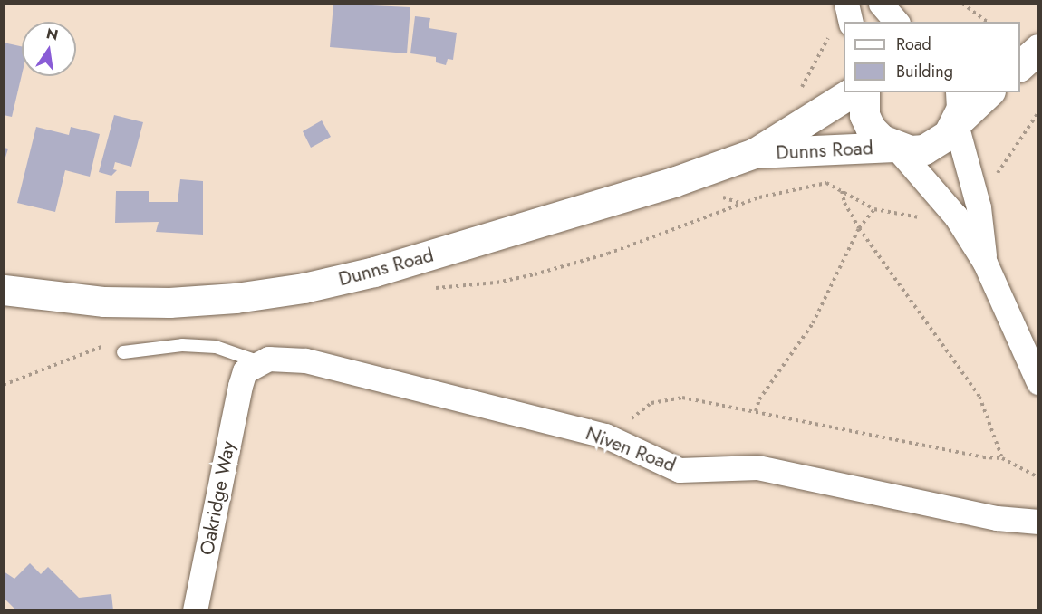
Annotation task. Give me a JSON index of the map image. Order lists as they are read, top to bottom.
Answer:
{
  "streets": {
    "main road": ["Dunns Road"],
    "street": ["Niven Road", "Oakridge Way"]
  },
  "crossings": [
    ["Niven Road", "Oakridge Way"]
  ],
  "legend": ["Road", "Building"],
  "north": "top"
}
